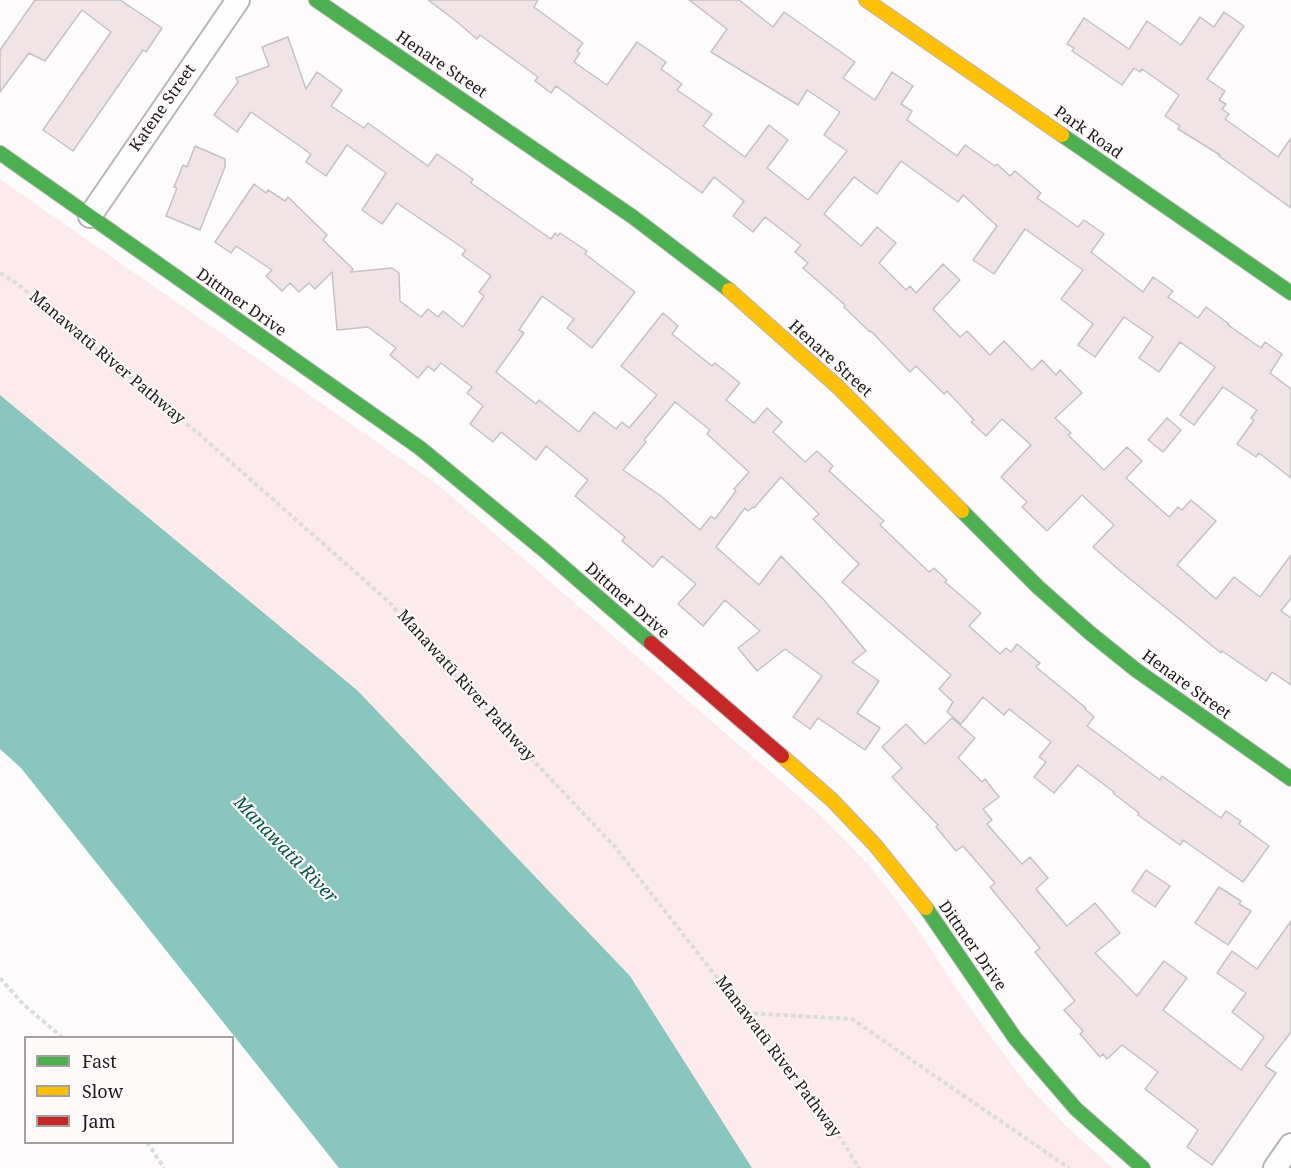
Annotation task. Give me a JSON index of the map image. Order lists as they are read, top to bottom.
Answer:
{
  "streets": {
    "street": [
      "Henare Street",
      "Katene Street",
      "Park Road",
      "Dittmer Drive"
    ],
    "path": ["Manawatū River Pathway"]
  },
  "crossings": [
    ["Katene Street", "Dittmer Drive"]
  ],
  "water": ["Manawatū River"],
  "legend": ["Fast", "Slow", "Jam"]
}
